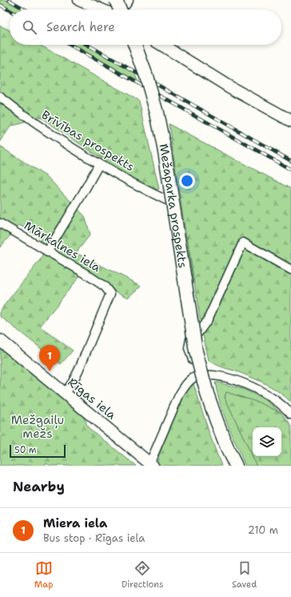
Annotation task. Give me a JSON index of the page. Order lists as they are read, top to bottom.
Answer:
{
  "streets": {
    "main road": ["Mežaparka prospekts"],
    "street": ["Brīvības prospekts", "Mārkalnes iela", "Rīgas iela"]
  },
  "crossings": [
    ["Mārkalnes iela", "Rīgas iela"]
  ],
  "parks": ["Mežgaiļu mežs"],
  "scale_bar": "50 m",
  "page": {
    "search": "Search here",
    "pins": "1",
    "scale": "50 m",
    "heading": "Nearby",
    "list": [
      {
        "mark": "1",
        "name": "Miera iela",
        "note": "Bus stop · Rīgas iela",
        "value": "210 m"
      }
    ],
    "nav": ["Map", "Directions", "Saved"]
  }
}
